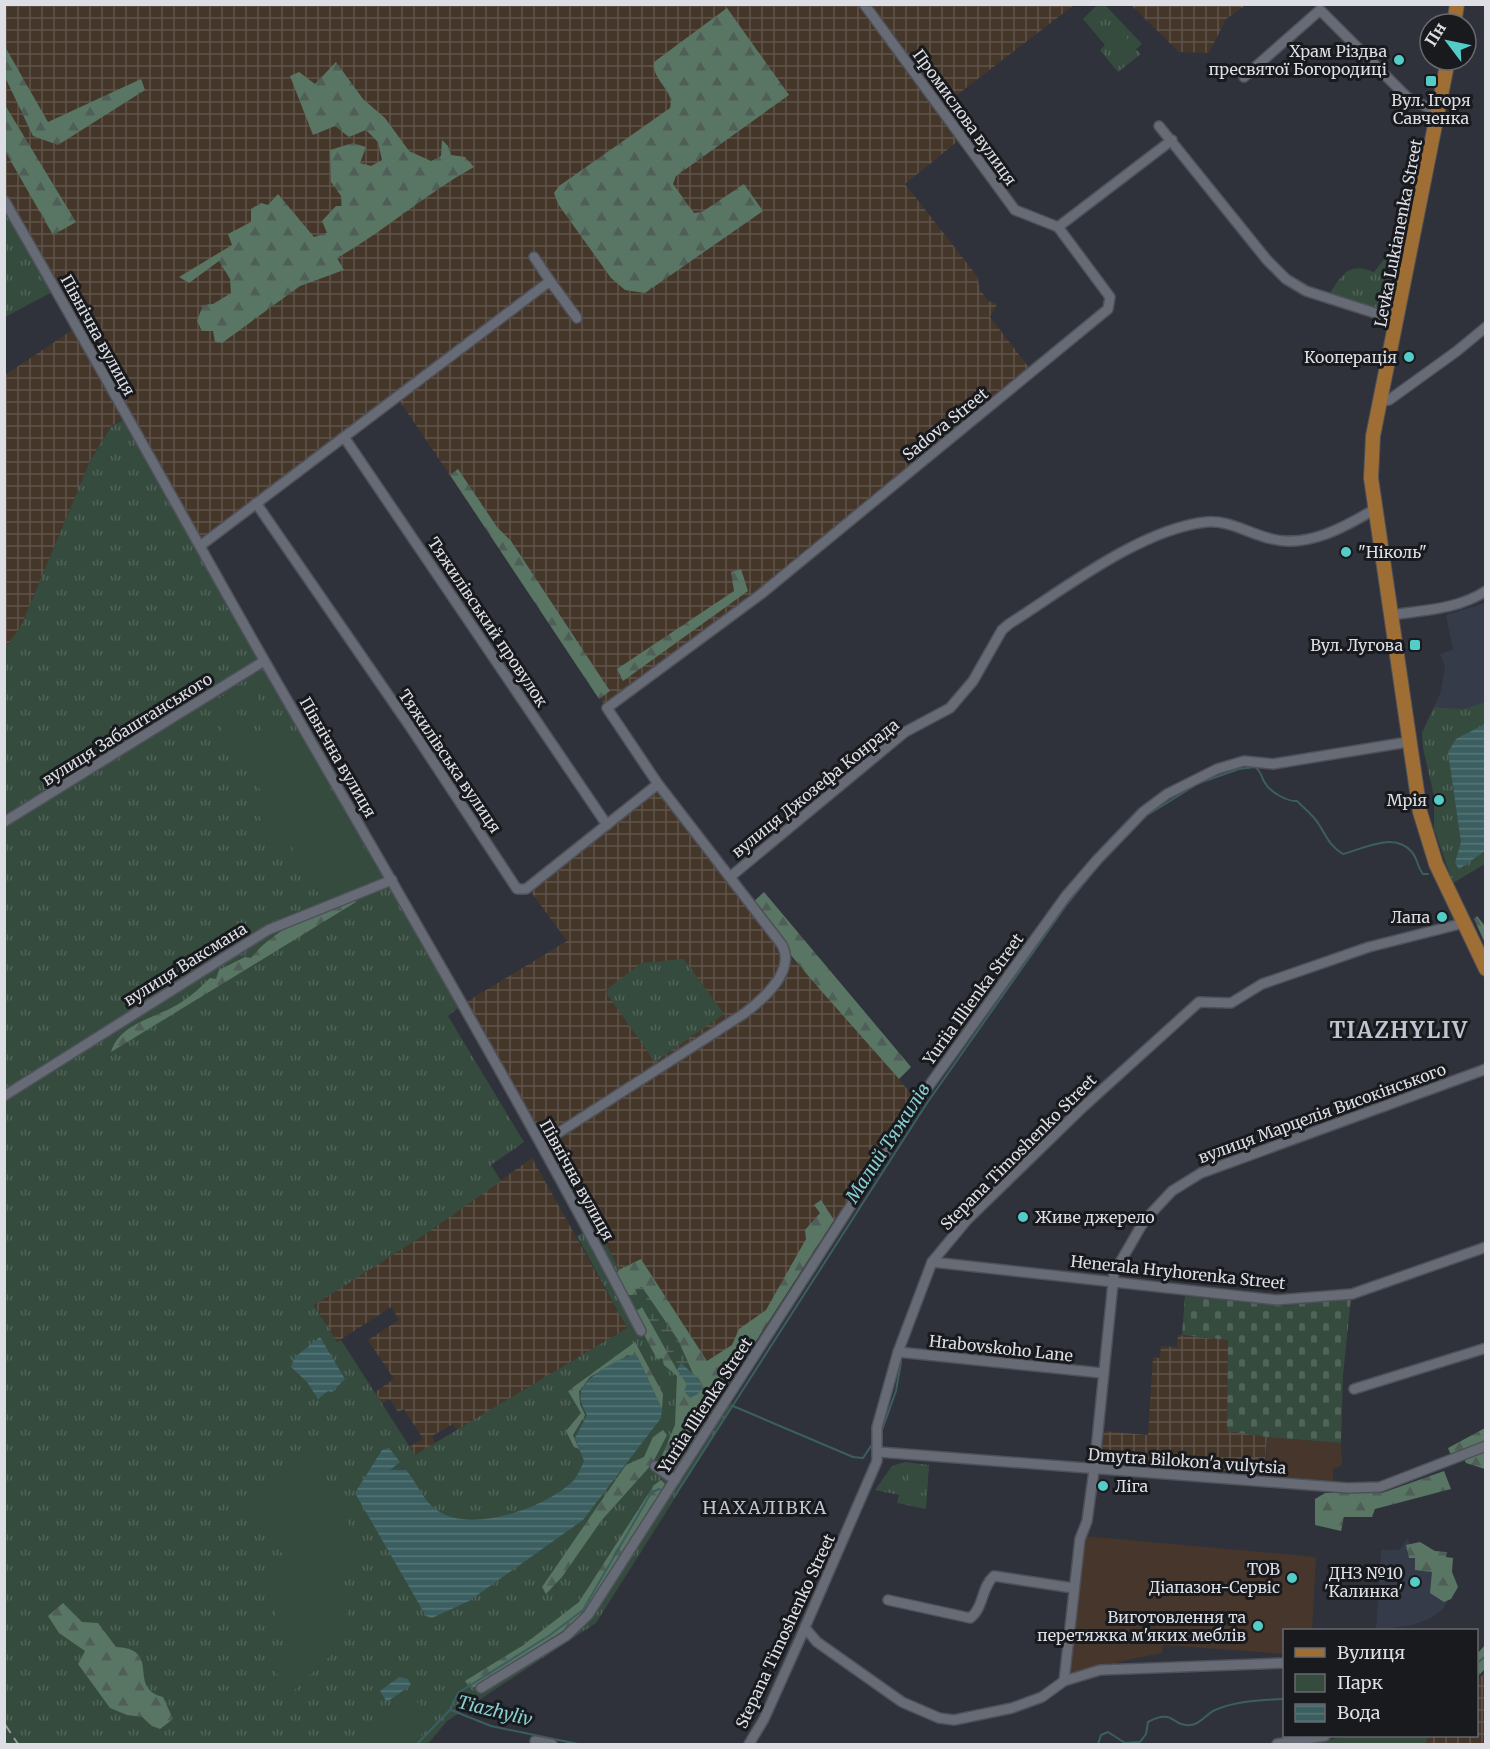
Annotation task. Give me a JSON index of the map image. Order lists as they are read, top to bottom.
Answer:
{
  "streets": {
    "main road": ["Levka Lukianenka Street"],
    "street": [
      "Промислова вулиця",
      "Північна вулиця",
      "Sadova Street",
      "Тяжилівський провулок",
      "вулиця Забаштанського",
      "Тяжилівська вулиця",
      "вулиця Джозефа Конрада",
      "вулиця Ваксмана",
      "Yuriia Illienka Street",
      "вулиця Марцелія Високінського",
      "Stepana Timoshenko Street",
      "Henerala Hryhorenka Street",
      "Hrabovskoho Lane",
      "Dmytra Bilokon'a vulytsia"
    ]
  },
  "crossings": [
    ["Промислова вулиця", "Sadova Street"],
    ["Levka Lukianenka Street", "вулиця Джозефа Конрада"],
    ["Levka Lukianenka Street", "Yuriia Illienka Street"],
    ["Levka Lukianenka Street", "Stepana Timoshenko Street"],
    ["Північна вулиця", "вулиця Забаштанського"],
    ["Північна вулиця", "вулиця Ваксмана"],
    ["Sadova Street", "Тяжилівська вулиця"],
    ["Тяжилівський провулок", "Тяжилівська вулиця"],
    ["вулиця Марцелія Високінського", "Henerala Hryhorenka Street"],
    ["вулиця Марцелія Високінського", "Hrabovskoho Lane"],
    ["вулиця Марцелія Високінського", "Dmytra Bilokon'a vulytsia"],
    ["Stepana Timoshenko Street", "Henerala Hryhorenka Street"],
    ["Stepana Timoshenko Street", "Hrabovskoho Lane"],
    ["Stepana Timoshenko Street", "Dmytra Bilokon'a vulytsia"]
  ],
  "districts": ["TIAZHYLIV", "НАХАЛІВКА"],
  "water": ["Малий Тяжилів", "Tiazhyliv"],
  "places": {
    "other": [
      "Храм Різдва пресвятої Богородиці",
      "Кооперація",
      "\"Ніколь\"",
      "Мрія",
      "Лапа",
      "Живе джерело",
      "Ліга",
      "ТОВ Діапазон-Сервіс",
      "ДНЗ №10 'Калинка'",
      "Виготовлення та перетяжка м'яких меблів"
    ],
    "transit": ["Вул. Ігоря Савченка", "Вул. Лугова"]
  },
  "legend": ["Вулиця", "Парк", "Вода"],
  "north": "top left"
}
